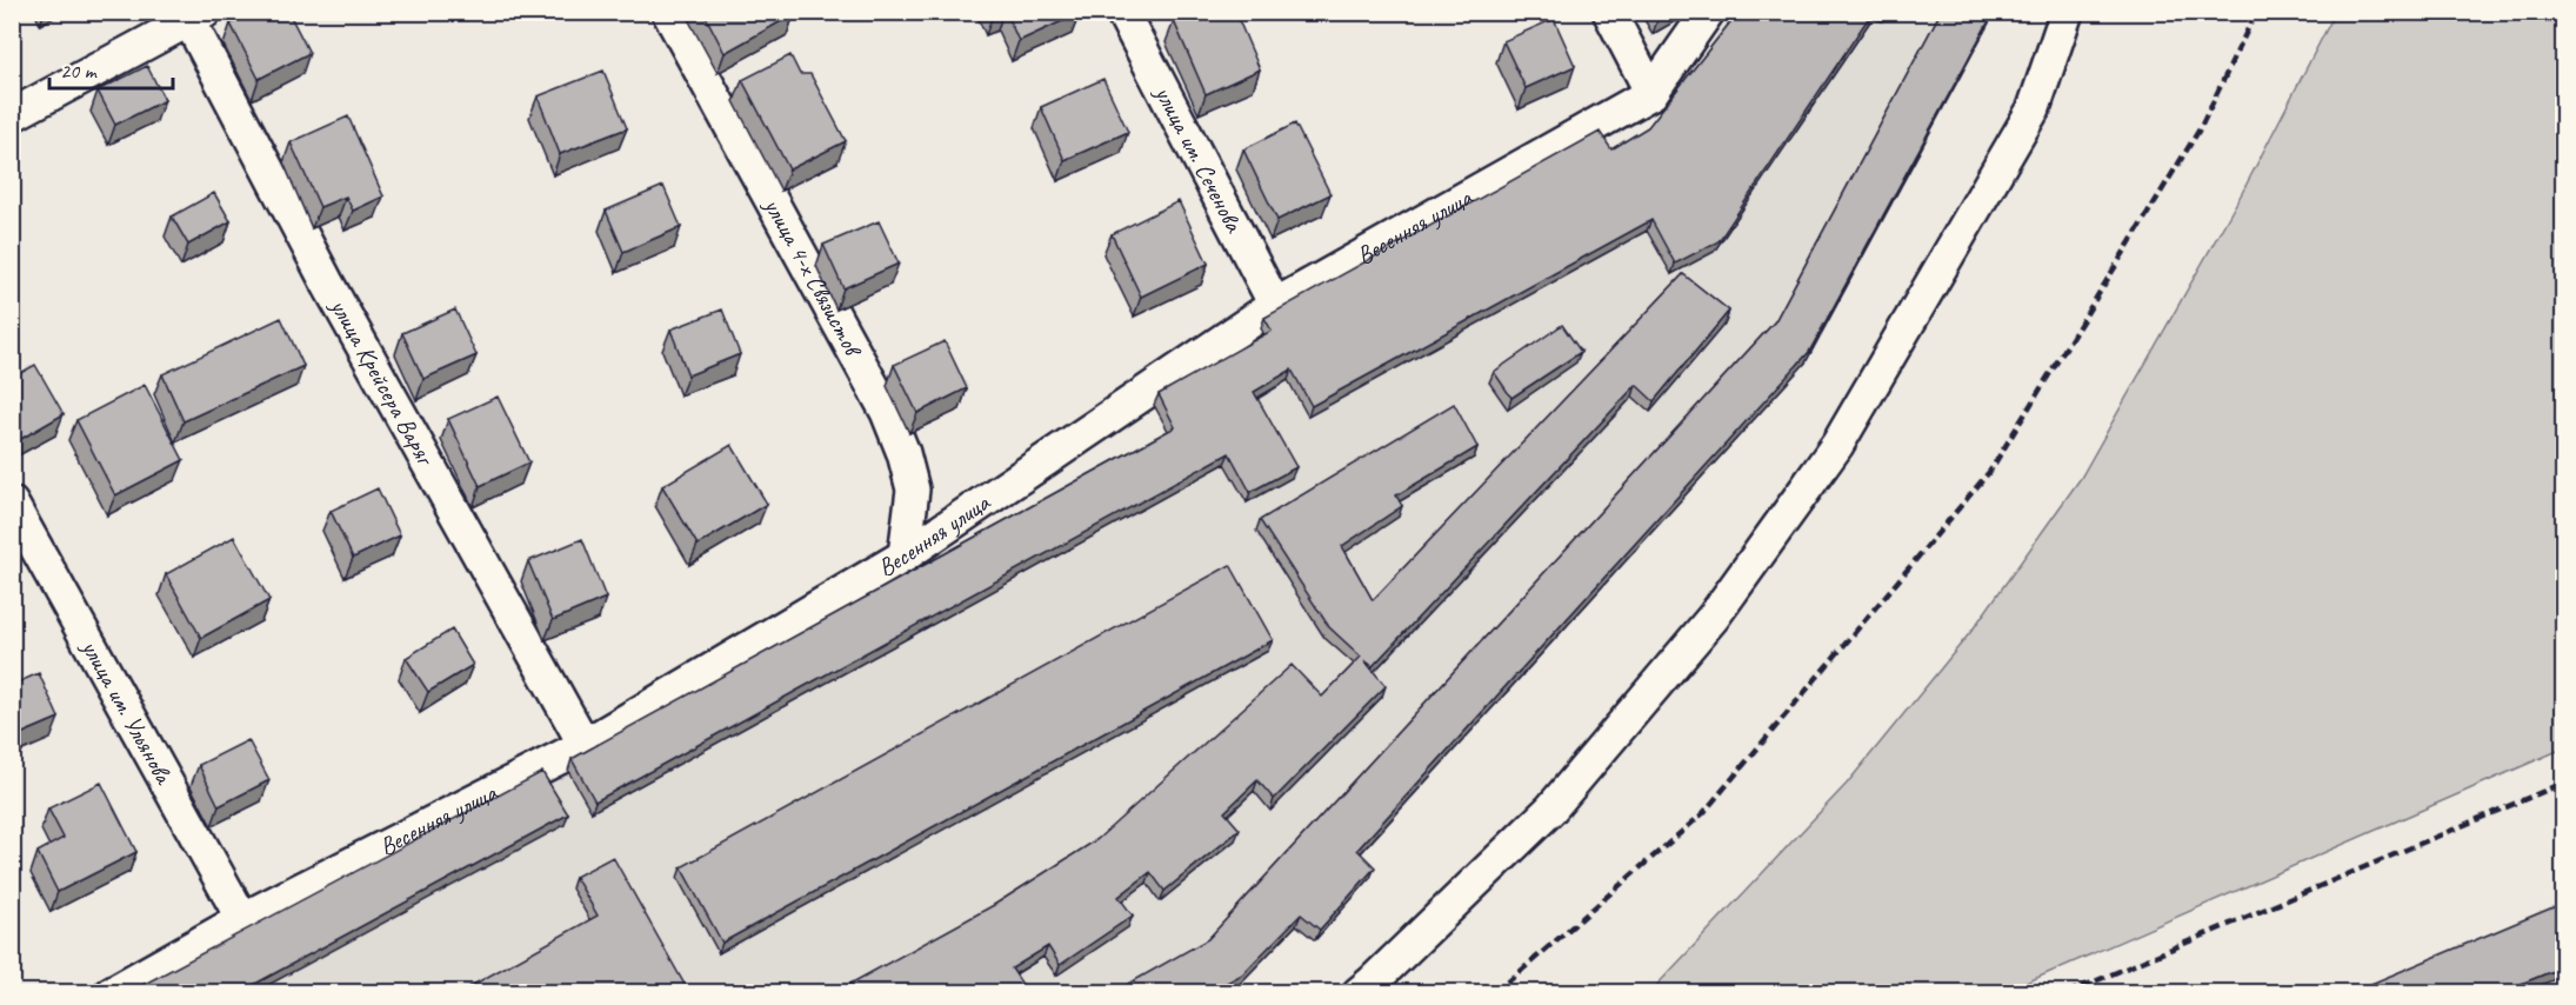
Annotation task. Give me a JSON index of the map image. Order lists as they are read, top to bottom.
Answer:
{
  "streets": {
    "street": [
      "улица им. Сеченова",
      "Весенняя улица",
      "улица 4-х Связистов",
      "улица Крейсера Варяг",
      "улица им. Ульянова"
    ]
  },
  "crossings": [
    ["улица им. Сеченова", "Весенняя улица"],
    ["Весенняя улица", "улица 4-х Связистов"],
    ["Весенняя улица", "улица Крейсера Варяг"],
    ["Весенняя улица", "улица им. Ульянова"]
  ],
  "scale_bar": "20 m"
}
